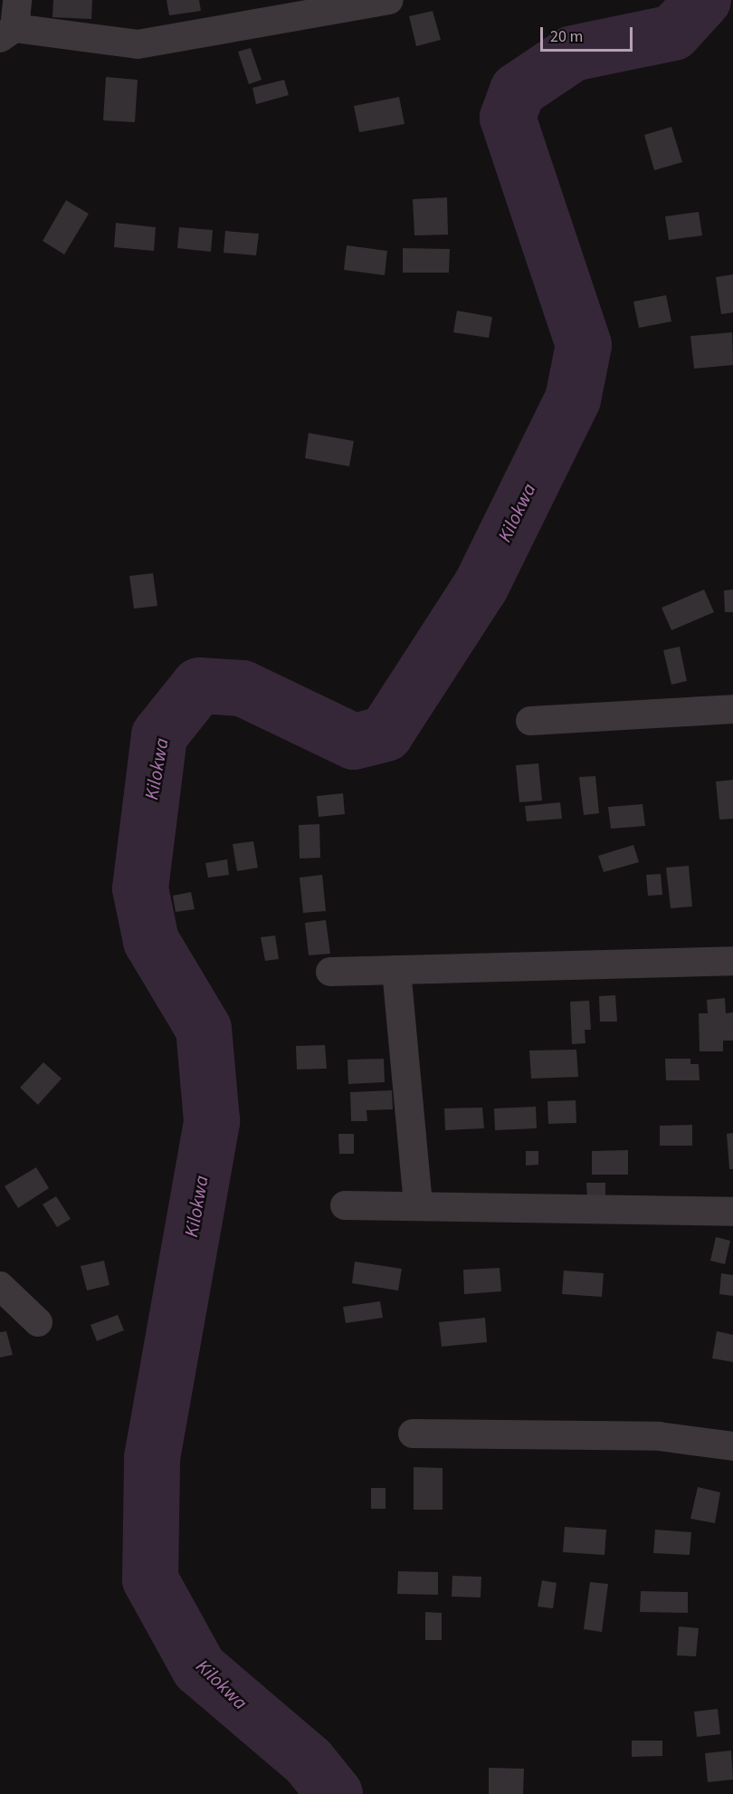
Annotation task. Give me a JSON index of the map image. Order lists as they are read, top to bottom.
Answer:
{
  "water": ["Kilokwa"],
  "scale_bar": "20 m"
}
